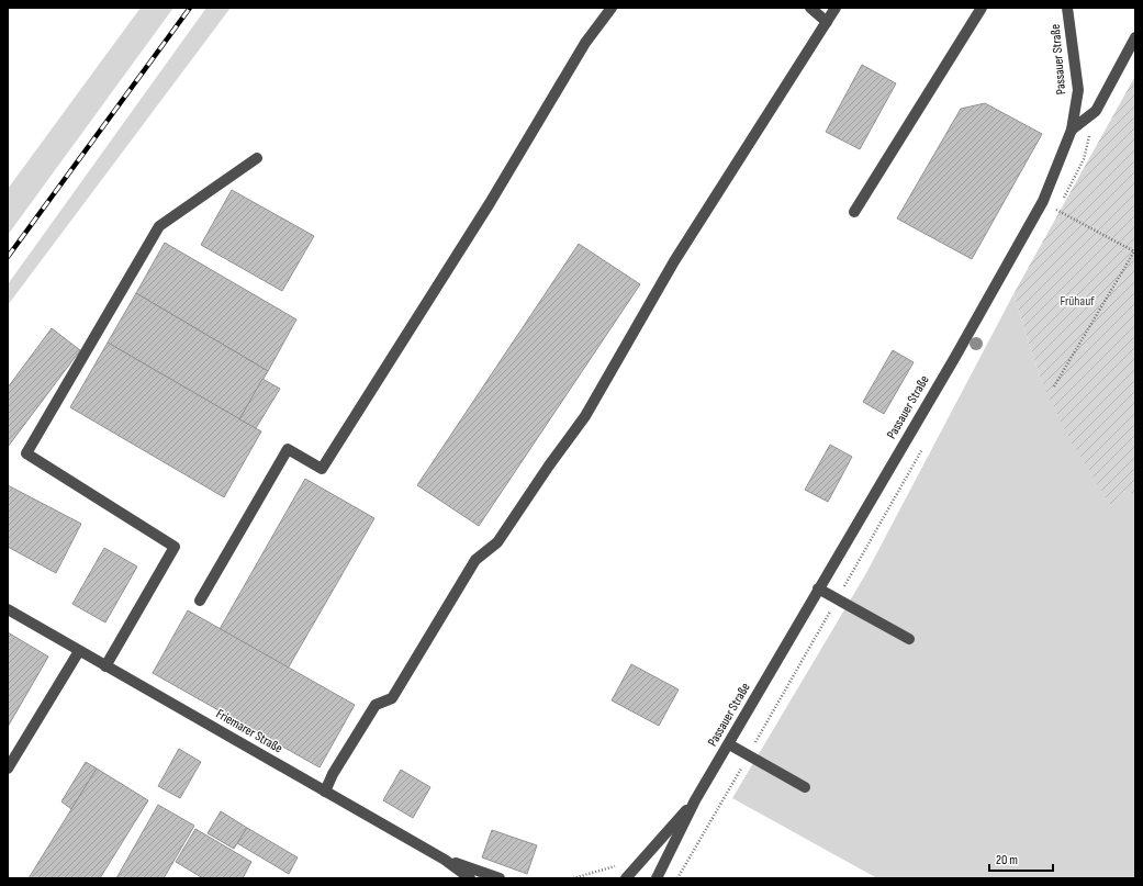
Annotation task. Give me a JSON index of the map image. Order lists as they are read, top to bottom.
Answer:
{
  "streets": {
    "street": ["Passauer Straße", "Friemarer Straße"]
  },
  "parks": ["Frühauf"],
  "scale_bar": "20 m"
}
